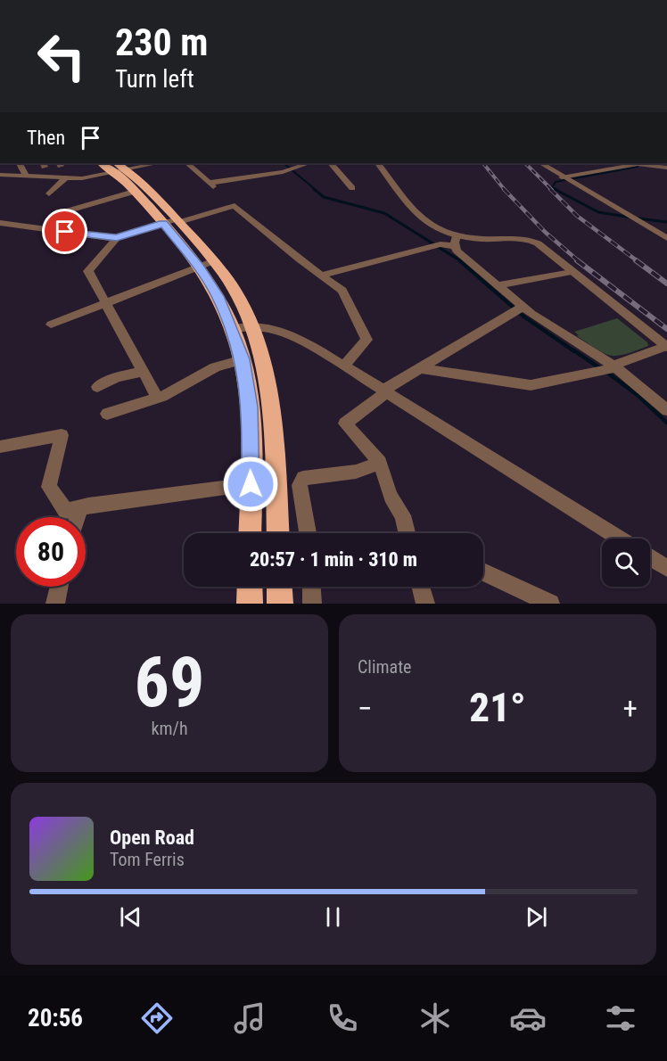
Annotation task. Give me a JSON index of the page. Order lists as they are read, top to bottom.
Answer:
{
  "page": {
    "turn": ["230 m", "Turn left"],
    "then": "Then",
    "limit": "80",
    "trip": "20:57 · 1 min · 310 m",
    "tile": [
      ["69", "km/h"],
      "Climate"
    ],
    "heat": ["−", "21°", "+"],
    "song": ["Open Road", "Tom Ferris"],
    "tabs": "20:56"
  }
}
